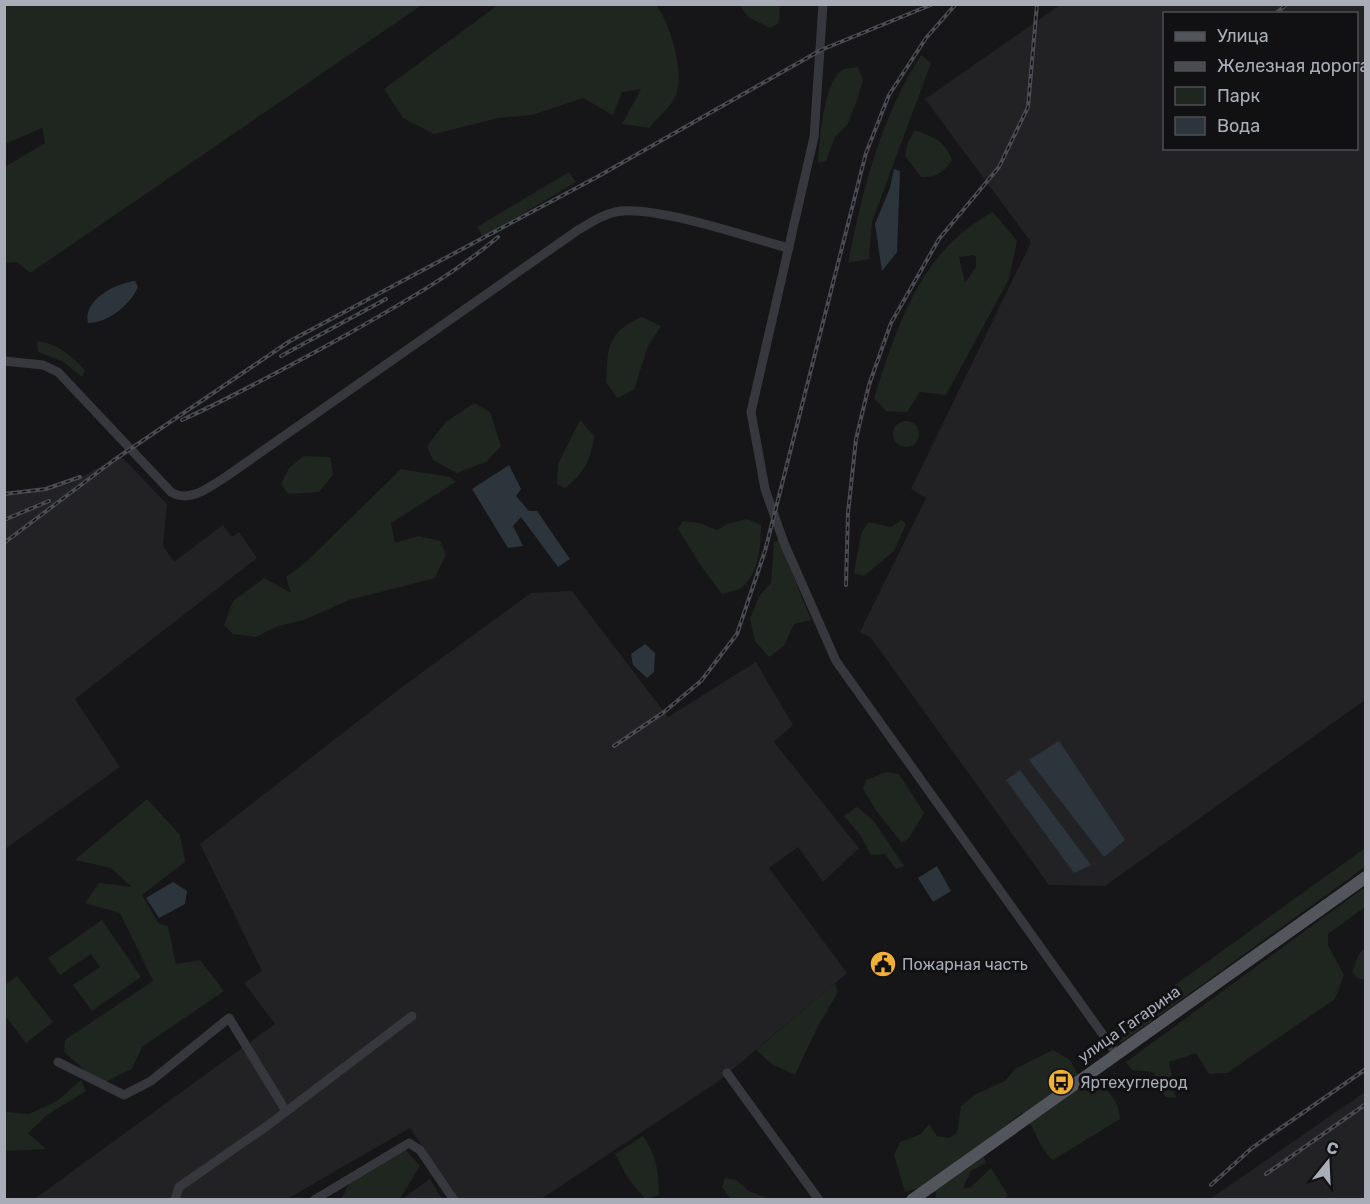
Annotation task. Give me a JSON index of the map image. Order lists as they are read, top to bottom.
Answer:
{
  "streets": {
    "main road": ["улица Гагарина"]
  },
  "places": {
    "public building": ["Пожарная часть"],
    "bus stop": ["Яртехуглерод"]
  },
  "legend": [
    "Улица",
    "Железная дорога",
    "Парк",
    "Вода"
  ],
  "north": "top"
}
